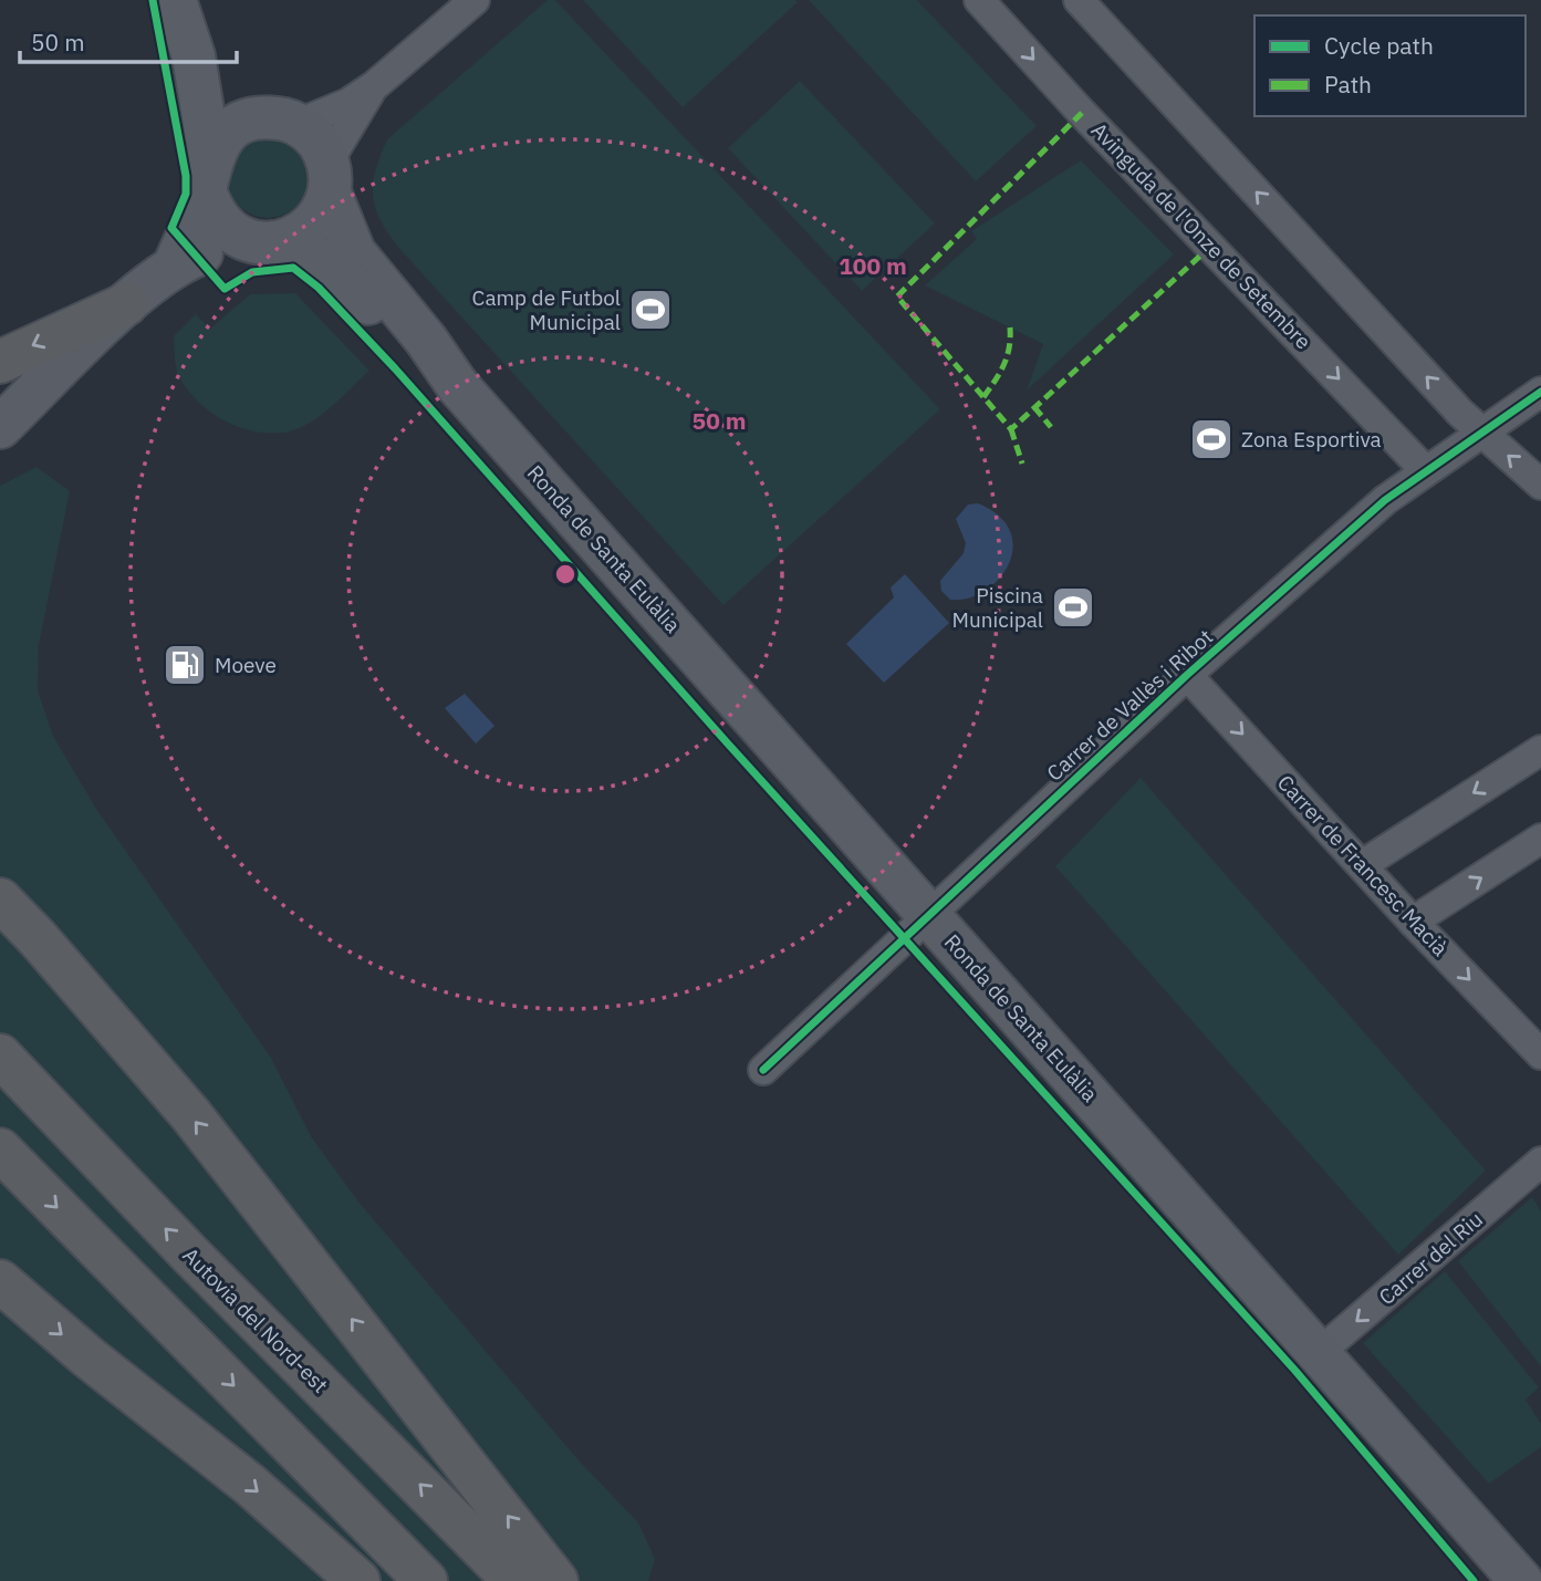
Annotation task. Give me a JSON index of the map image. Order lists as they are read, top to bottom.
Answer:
{
  "streets": {
    "highway": ["Autovia del Nord-est"],
    "main road": ["Ronda de Santa Eulàlia"],
    "street": [
      "Avinguda de l'Onze de Setembre",
      "Carrer de Vallès i Ribot",
      "Carrer de Francesc Macià",
      "Carrer del Riu"
    ]
  },
  "crossings": [
    ["Avinguda de l'Onze de Setembre", "Carrer de Vallès i Ribot"],
    ["Ronda de Santa Eulàlia", "Carrer de Vallès i Ribot"],
    ["Ronda de Santa Eulàlia", "Carrer del Riu"],
    ["Carrer de Vallès i Ribot", "Carrer de Francesc Macià"]
  ],
  "one_way": ["Carrer de Francesc Macià", "Carrer del Riu"],
  "places": {
    "sports": ["Camp de Futbol Municipal", "Zona Esportiva", "Piscina Municipal"],
    "fuel station": ["Moeve"]
  },
  "legend": ["Cycle path", "Path"],
  "scale_bar": "50 m",
  "rings": ["100 m", "50 m"]
}
